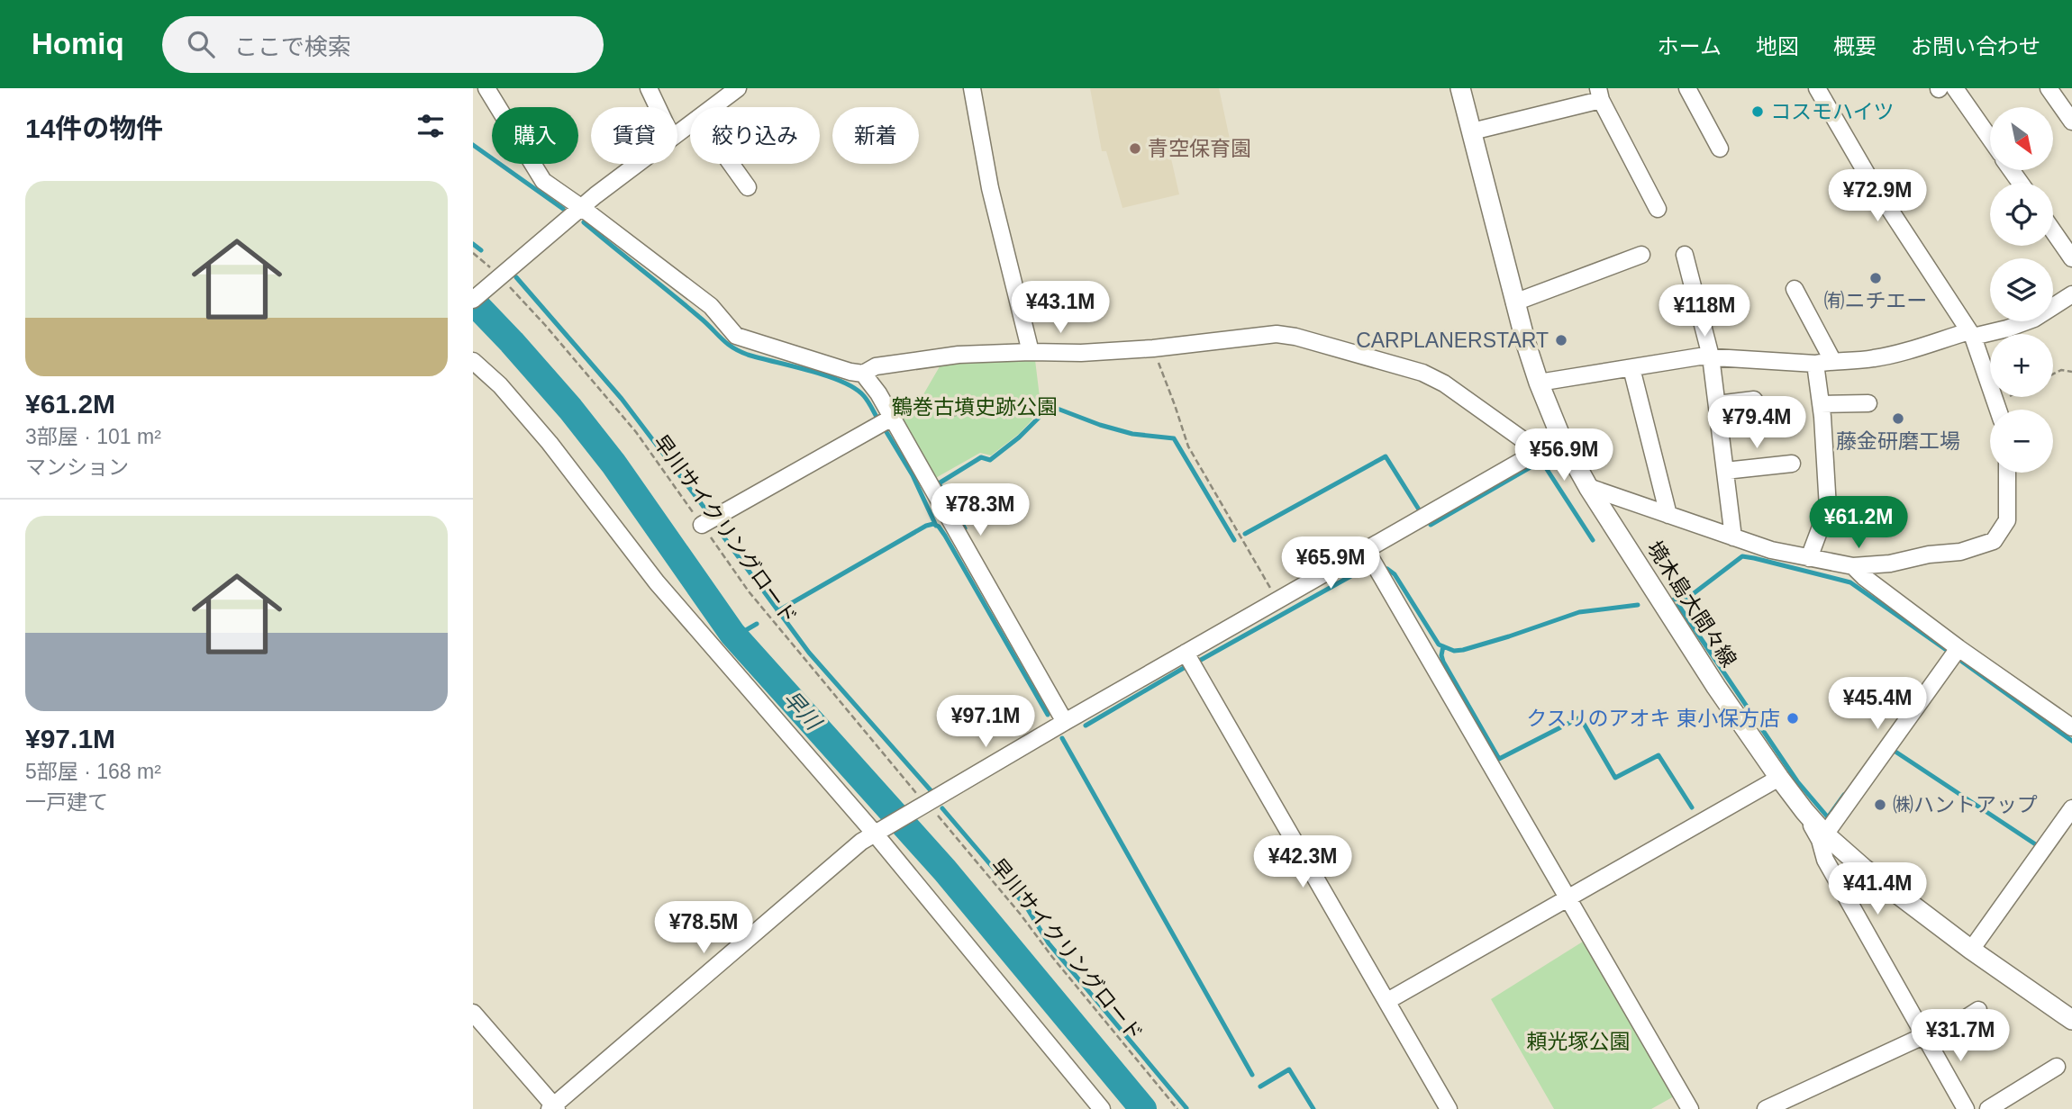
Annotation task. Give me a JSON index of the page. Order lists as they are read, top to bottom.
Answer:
{
  "streets": {
    "main road": ["境木島大間々線"],
    "path": ["早川サイクリングロード"]
  },
  "water": ["早川"],
  "parks": ["鶴巻古墳史跡公園", "頼光塚公園"],
  "places": [
    "コスモハイツ",
    "青空保育園",
    "㈲ニチエー",
    "CARPLANERSTART",
    "藤金研磨工場",
    "クスリのアオキ 東小保方店",
    "㈱ハントアップ"
  ],
  "north": "bottom right",
  "page": {
    "header": "Homiq",
    "search": "ここで検索",
    "nav": [
      "ホーム",
      "地図",
      "概要",
      "お問い合わせ"
    ],
    "heading": "14件の物件",
    "map_buttons": ["+", "−"],
    "chip": [
      "購入",
      "賃貸",
      "絞り込み",
      "新着"
    ],
    "list": [
      {
        "name": "¥61.2M",
        "note": "3部屋 · 101 m² · マンション"
      },
      {
        "name": "¥97.1M",
        "note": "5部屋 · 168 m² · 一戸建て"
      }
    ],
    "price": [
      "¥72.9M",
      "¥43.1M",
      "¥118M",
      "¥79.4M",
      "¥56.9M",
      "¥78.3M",
      "¥61.2M",
      "¥65.9M",
      "¥45.4M",
      "¥97.1M",
      "¥42.3M",
      "¥41.4M",
      "¥78.5M",
      "¥31.7M"
    ]
  }
}
